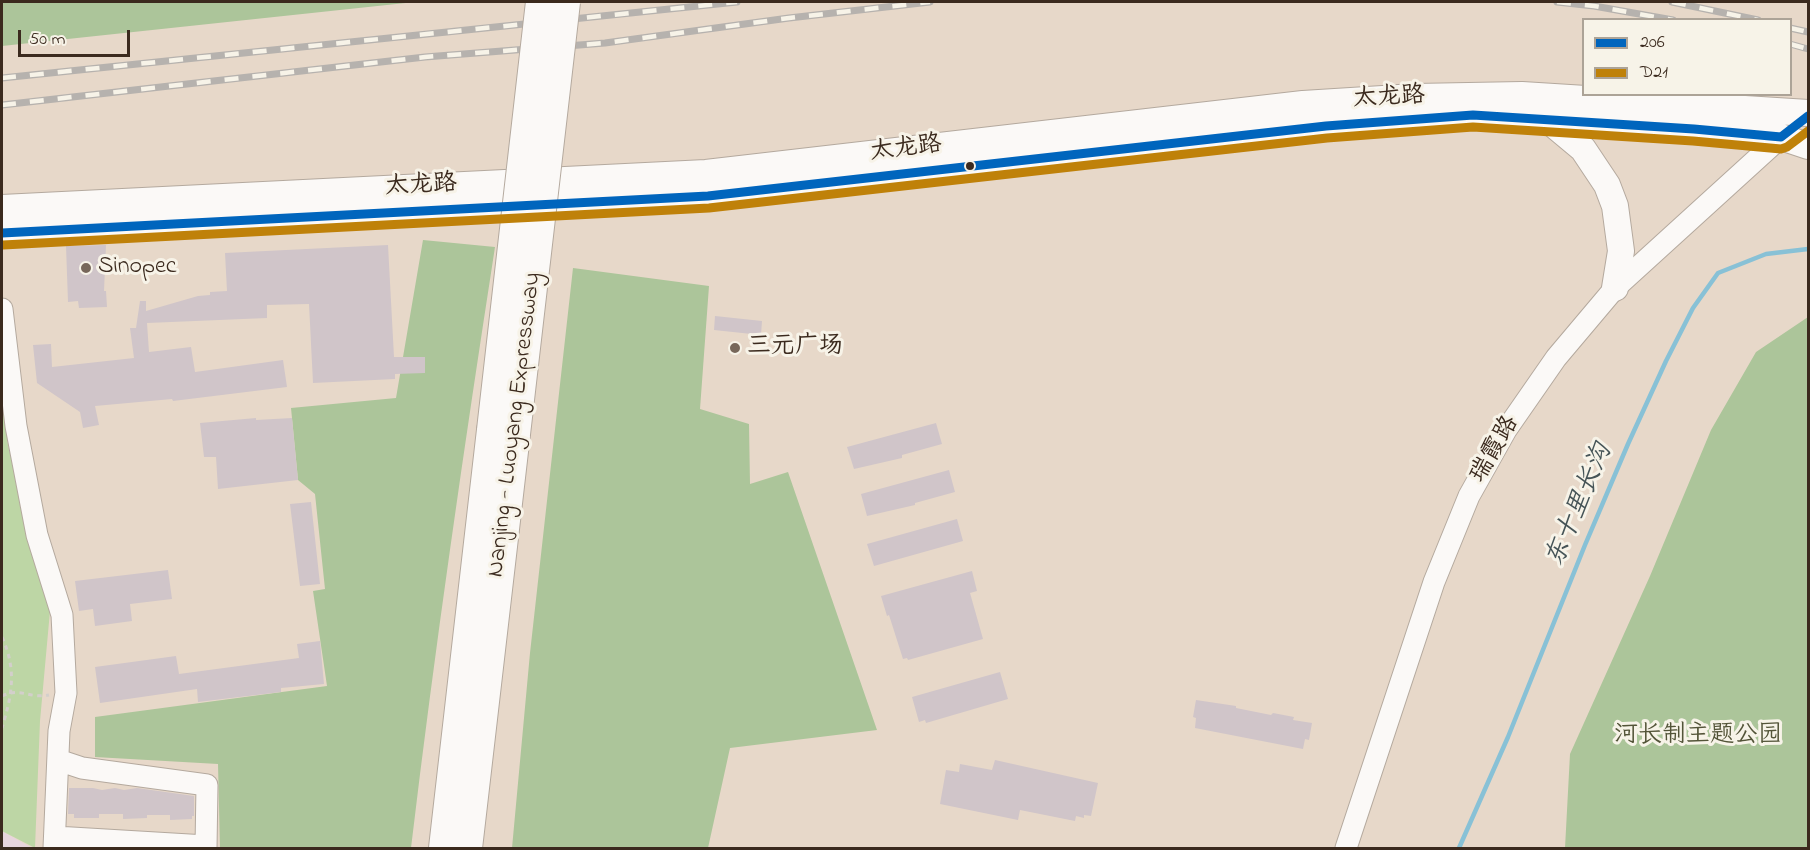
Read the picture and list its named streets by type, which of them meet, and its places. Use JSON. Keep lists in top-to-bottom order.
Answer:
{
  "streets": {
    "highway": ["Nanjing - Luoyang Expressway"],
    "main road": ["太龙路"],
    "street": ["瑞霞路"]
  },
  "crossings": [
    ["太龙路", "瑞霞路"]
  ],
  "water": ["东十里长沟"],
  "parks": ["河长制主题公园"],
  "places": ["Sinopec", "三元广场"],
  "lines": ["transit line 206", "transit line D21"],
  "legend": ["206", "D21"],
  "scale_bar": "50 m"
}
